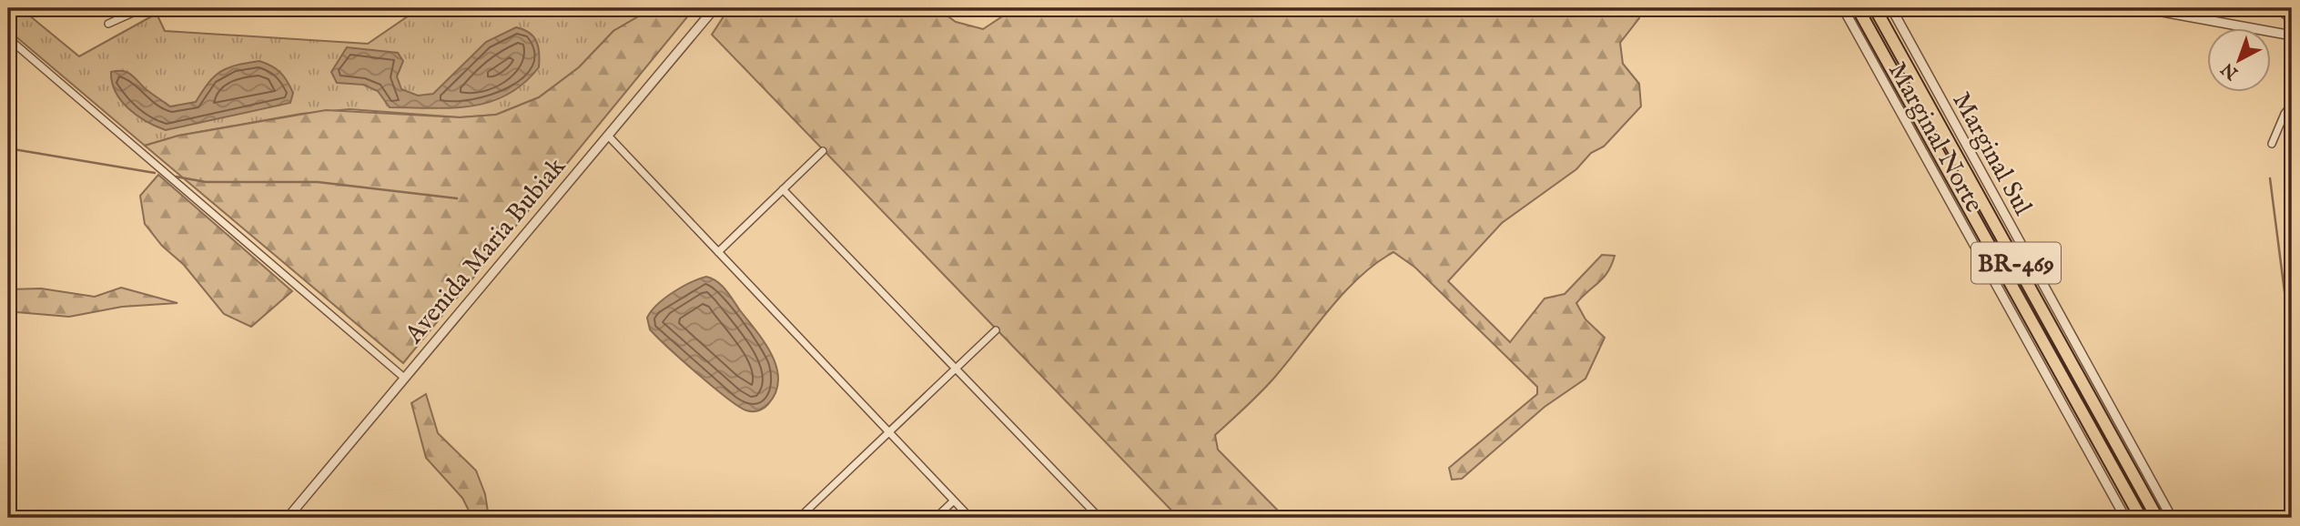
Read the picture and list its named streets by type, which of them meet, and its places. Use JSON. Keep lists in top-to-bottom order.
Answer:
{
  "streets": {
    "highway": ["BR-469"],
    "street": ["Marginal Norte", "Marginal Sul", "Avenida Maria Bubiak"]
  },
  "north": "bottom left"
}
